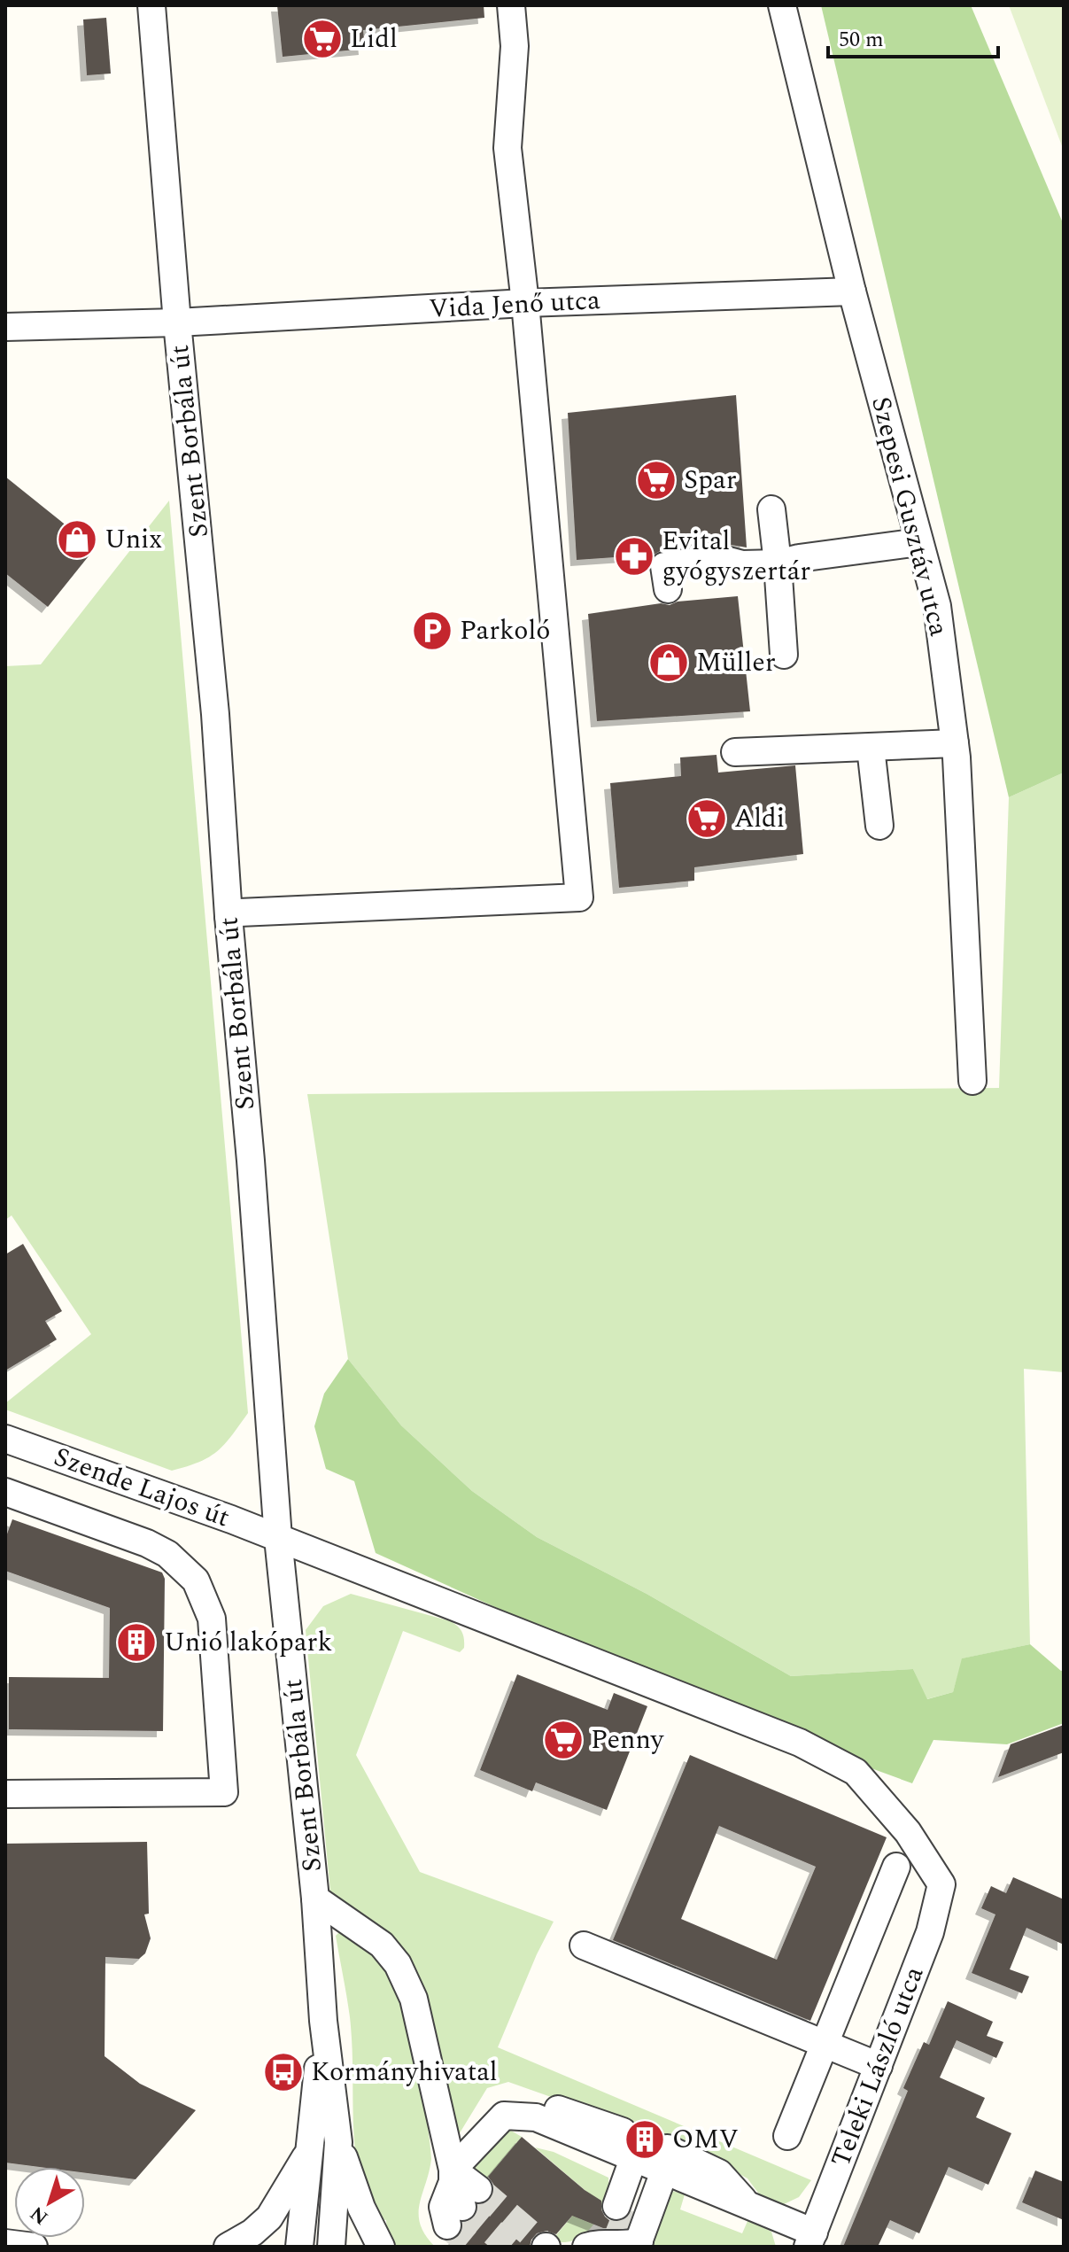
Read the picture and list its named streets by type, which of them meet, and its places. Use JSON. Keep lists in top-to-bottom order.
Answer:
{
  "streets": {
    "street": [
      "Vida Jenő utca",
      "Szent Borbála út",
      "Szepesi Gusztáv utca",
      "Szende Lajos út",
      "Teleki László utca"
    ]
  },
  "crossings": [
    ["Vida Jenő utca", "Szent Borbála út"],
    ["Vida Jenő utca", "Szepesi Gusztáv utca"],
    ["Szent Borbála út", "Szende Lajos út"],
    ["Szende Lajos út", "Teleki László utca"]
  ],
  "places": {
    "supermarket": [
      "Lidl",
      "Spar",
      "Aldi",
      "Penny"
    ],
    "shop": ["Unix", "Müller"],
    "pharmacy": ["Evital gyógyszertár"],
    "parking": ["Parkoló"],
    "building": ["Unió lakópark", "OMV"],
    "bus stop": ["Kormányhivatal"]
  },
  "scale_bar": "50 m",
  "north": "bottom left"
}
